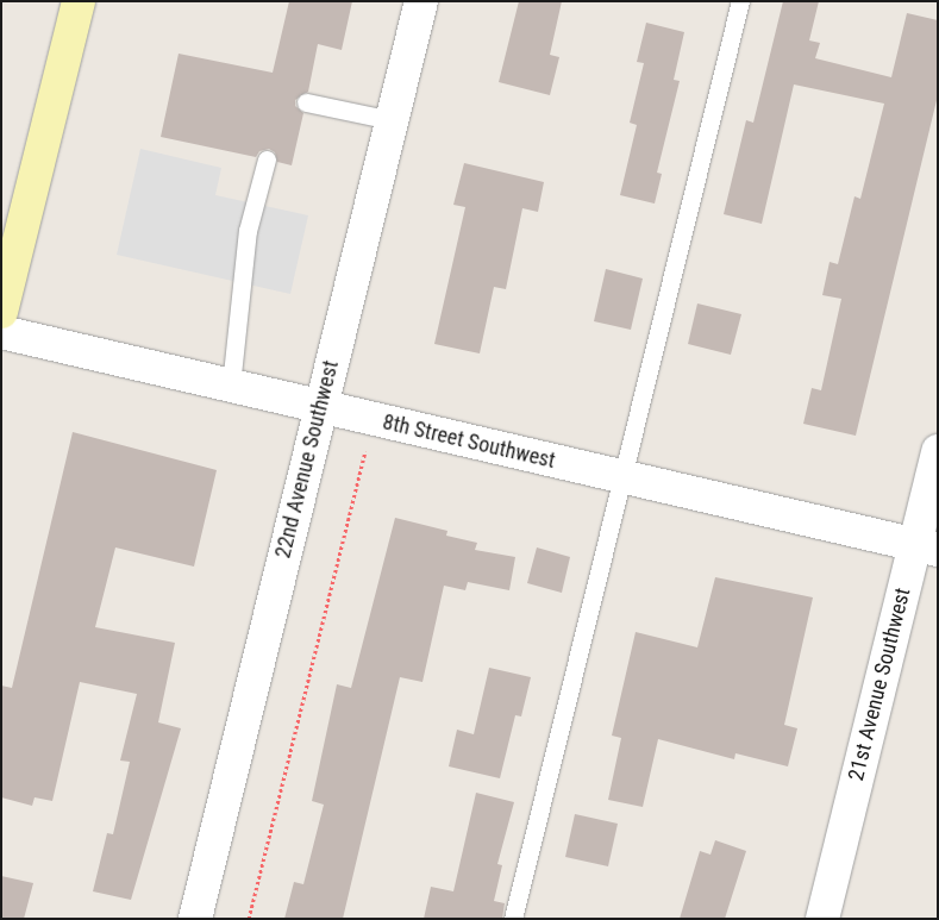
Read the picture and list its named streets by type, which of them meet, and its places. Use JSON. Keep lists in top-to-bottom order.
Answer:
{
  "streets": {
    "street": ["8th Street Southwest", "22nd Avenue Southwest", "21st Avenue Southwest"]
  },
  "crossings": [
    ["8th Street Southwest", "22nd Avenue Southwest"],
    ["8th Street Southwest", "21st Avenue Southwest"]
  ]
}
